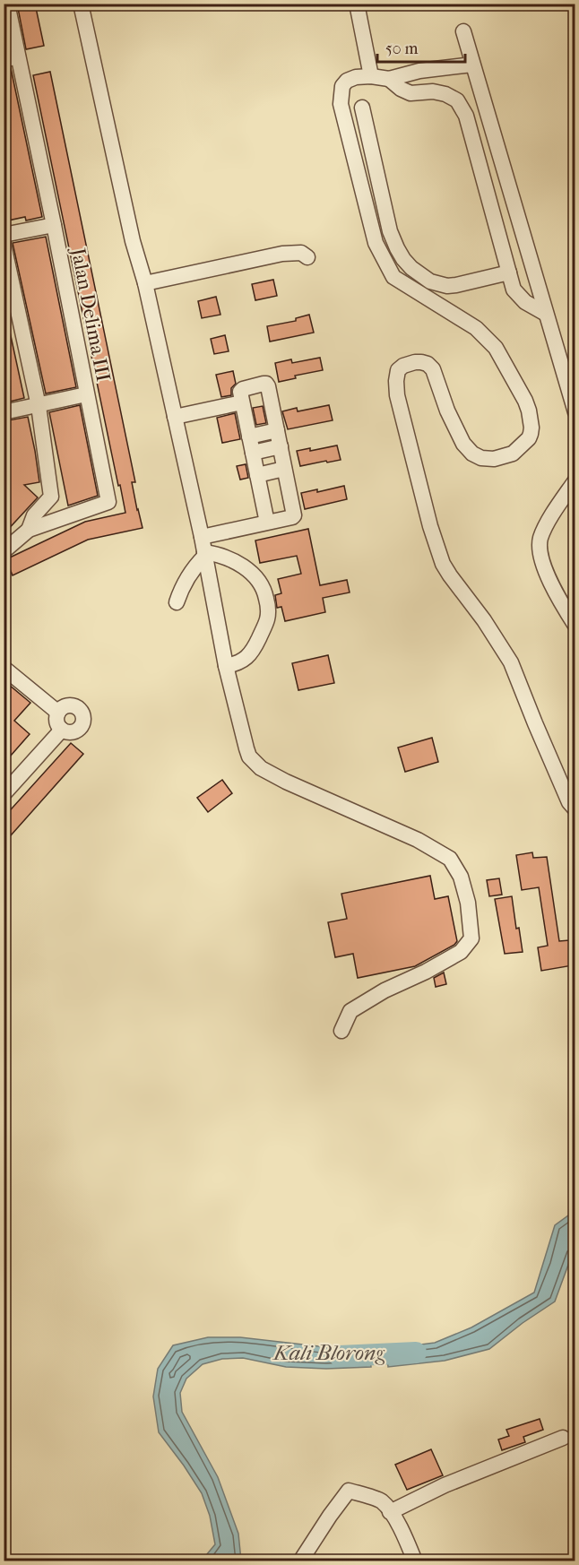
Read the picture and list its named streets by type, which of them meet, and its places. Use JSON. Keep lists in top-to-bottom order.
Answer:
{
  "streets": {
    "street": ["Jalan Delima III"]
  },
  "water": ["Kali Blorong"],
  "scale_bar": "50 m"
}
